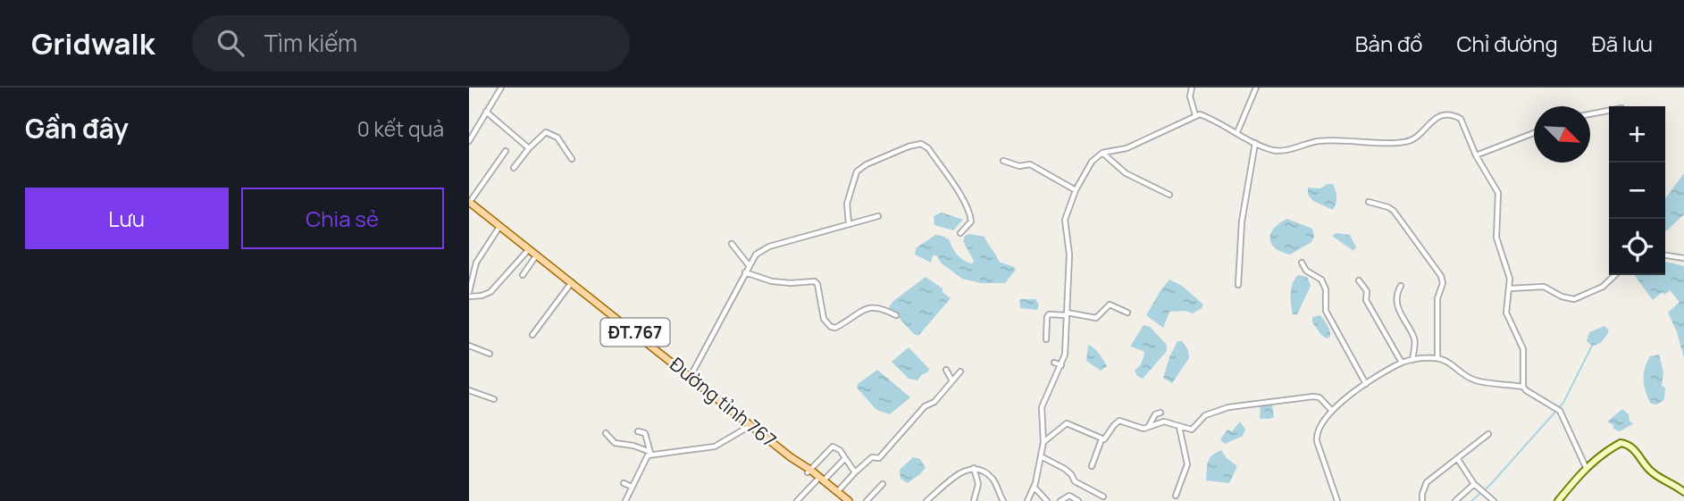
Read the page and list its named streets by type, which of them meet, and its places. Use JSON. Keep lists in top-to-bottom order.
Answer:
{
  "streets": {
    "main road": ["ĐT.767", "Đường tỉnh 767"]
  },
  "north": "bottom right",
  "page": {
    "header": "Gridwalk",
    "search": "Tìm kiếm",
    "nav": ["Bản đồ", "Chỉ đường", "Đã lưu"],
    "heading": ["Gần đây", "0 kết quả"],
    "map_buttons": ["+", "−"],
    "buttons": ["Lưu", "Chia sẻ"]
  }
}
